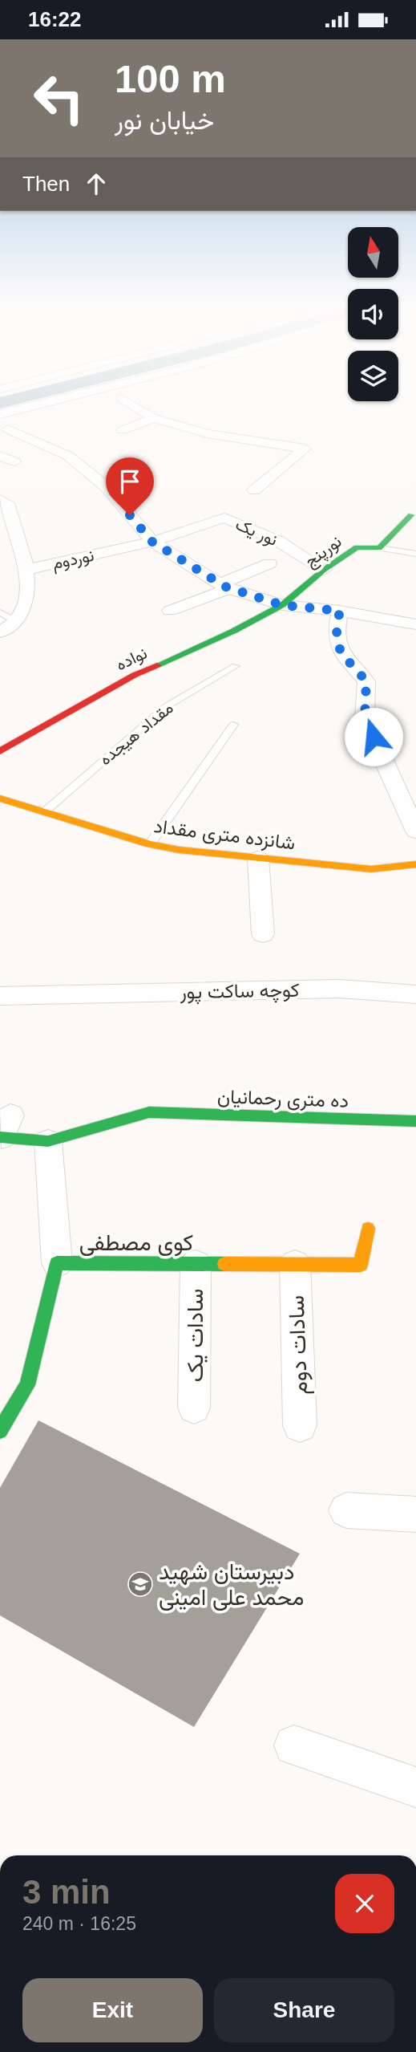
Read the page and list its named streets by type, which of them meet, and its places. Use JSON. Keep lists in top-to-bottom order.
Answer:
{
  "streets": {
    "street": [
      "نور یک",
      "نورپنج",
      "نوردوم",
      "نواده",
      "شانزده متری مقداد",
      "کوچه ساکت پور",
      "ده متری رحمانیان",
      "کوی مصطفی",
      "سادات یک",
      "سادات دوم"
    ],
    "lane": ["مقداد هیجده"]
  },
  "crossings": [
    ["نور یک", "نورپنج"],
    ["نور یک", "نوردوم"],
    ["نورپنج", "نواده"],
    ["مقداد هیجده", "شانزده متری مقداد"],
    ["کوی مصطفی", "سادات یک"],
    ["کوی مصطفی", "سادات دوم"]
  ],
  "places": {
    "school or university": ["دبیرستان شهید محمد علی امینی"]
  },
  "north": "top",
  "page": {
    "status": "16:22",
    "turn": ["100 m", "خیابان نور"],
    "then": "Then",
    "heading": ["3 min", "240 m · 16:25"],
    "buttons": ["Exit", "Share"]
  }
}
